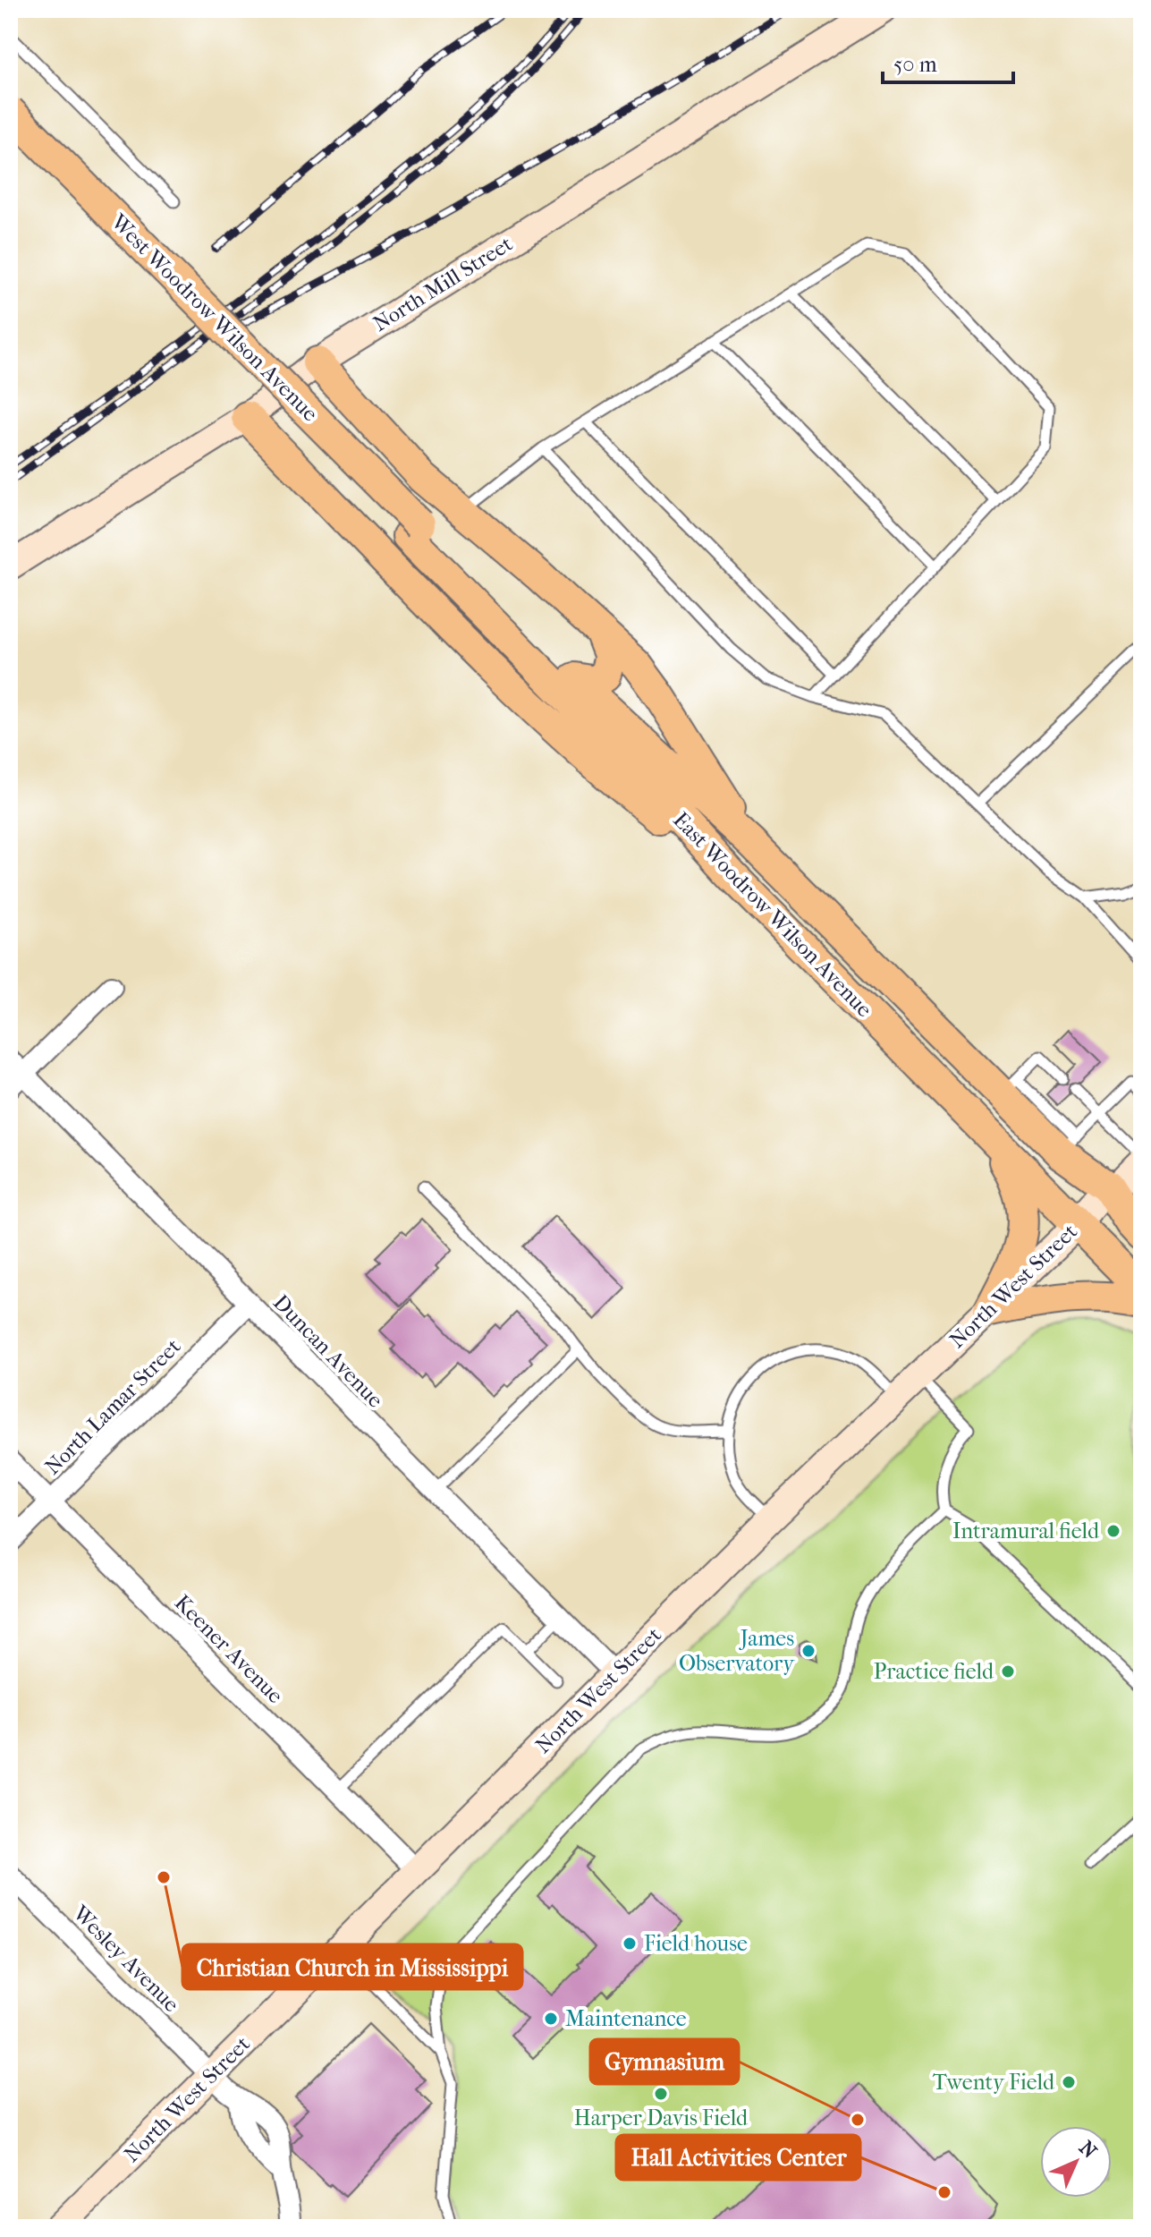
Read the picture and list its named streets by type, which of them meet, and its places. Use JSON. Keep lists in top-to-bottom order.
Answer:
{
  "streets": {
    "main road": ["West Woodrow Wilson Avenue", "East Woodrow Wilson Avenue"],
    "street": [
      "North Mill Street",
      "North West Street",
      "Duncan Avenue",
      "North Lamar Street",
      "Keener Avenue",
      "Wesley Avenue"
    ]
  },
  "crossings": [
    ["West Woodrow Wilson Avenue", "East Woodrow Wilson Avenue"],
    ["East Woodrow Wilson Avenue", "North West Street"],
    ["North West Street", "Duncan Avenue"],
    ["North West Street", "Keener Avenue"],
    ["North West Street", "Wesley Avenue"],
    ["Duncan Avenue", "North Lamar Street"],
    ["North Lamar Street", "Keener Avenue"]
  ],
  "places": [
    "Intramural field",
    "James Observatory",
    "Practice field",
    "Christian Church in Mississippi",
    "Field house",
    "Maintenance",
    "Twenty Field",
    "Harper Davis Field",
    "Gymnasium",
    "Hall Activities Center"
  ],
  "scale_bar": "50 m",
  "north": "top right"
}
